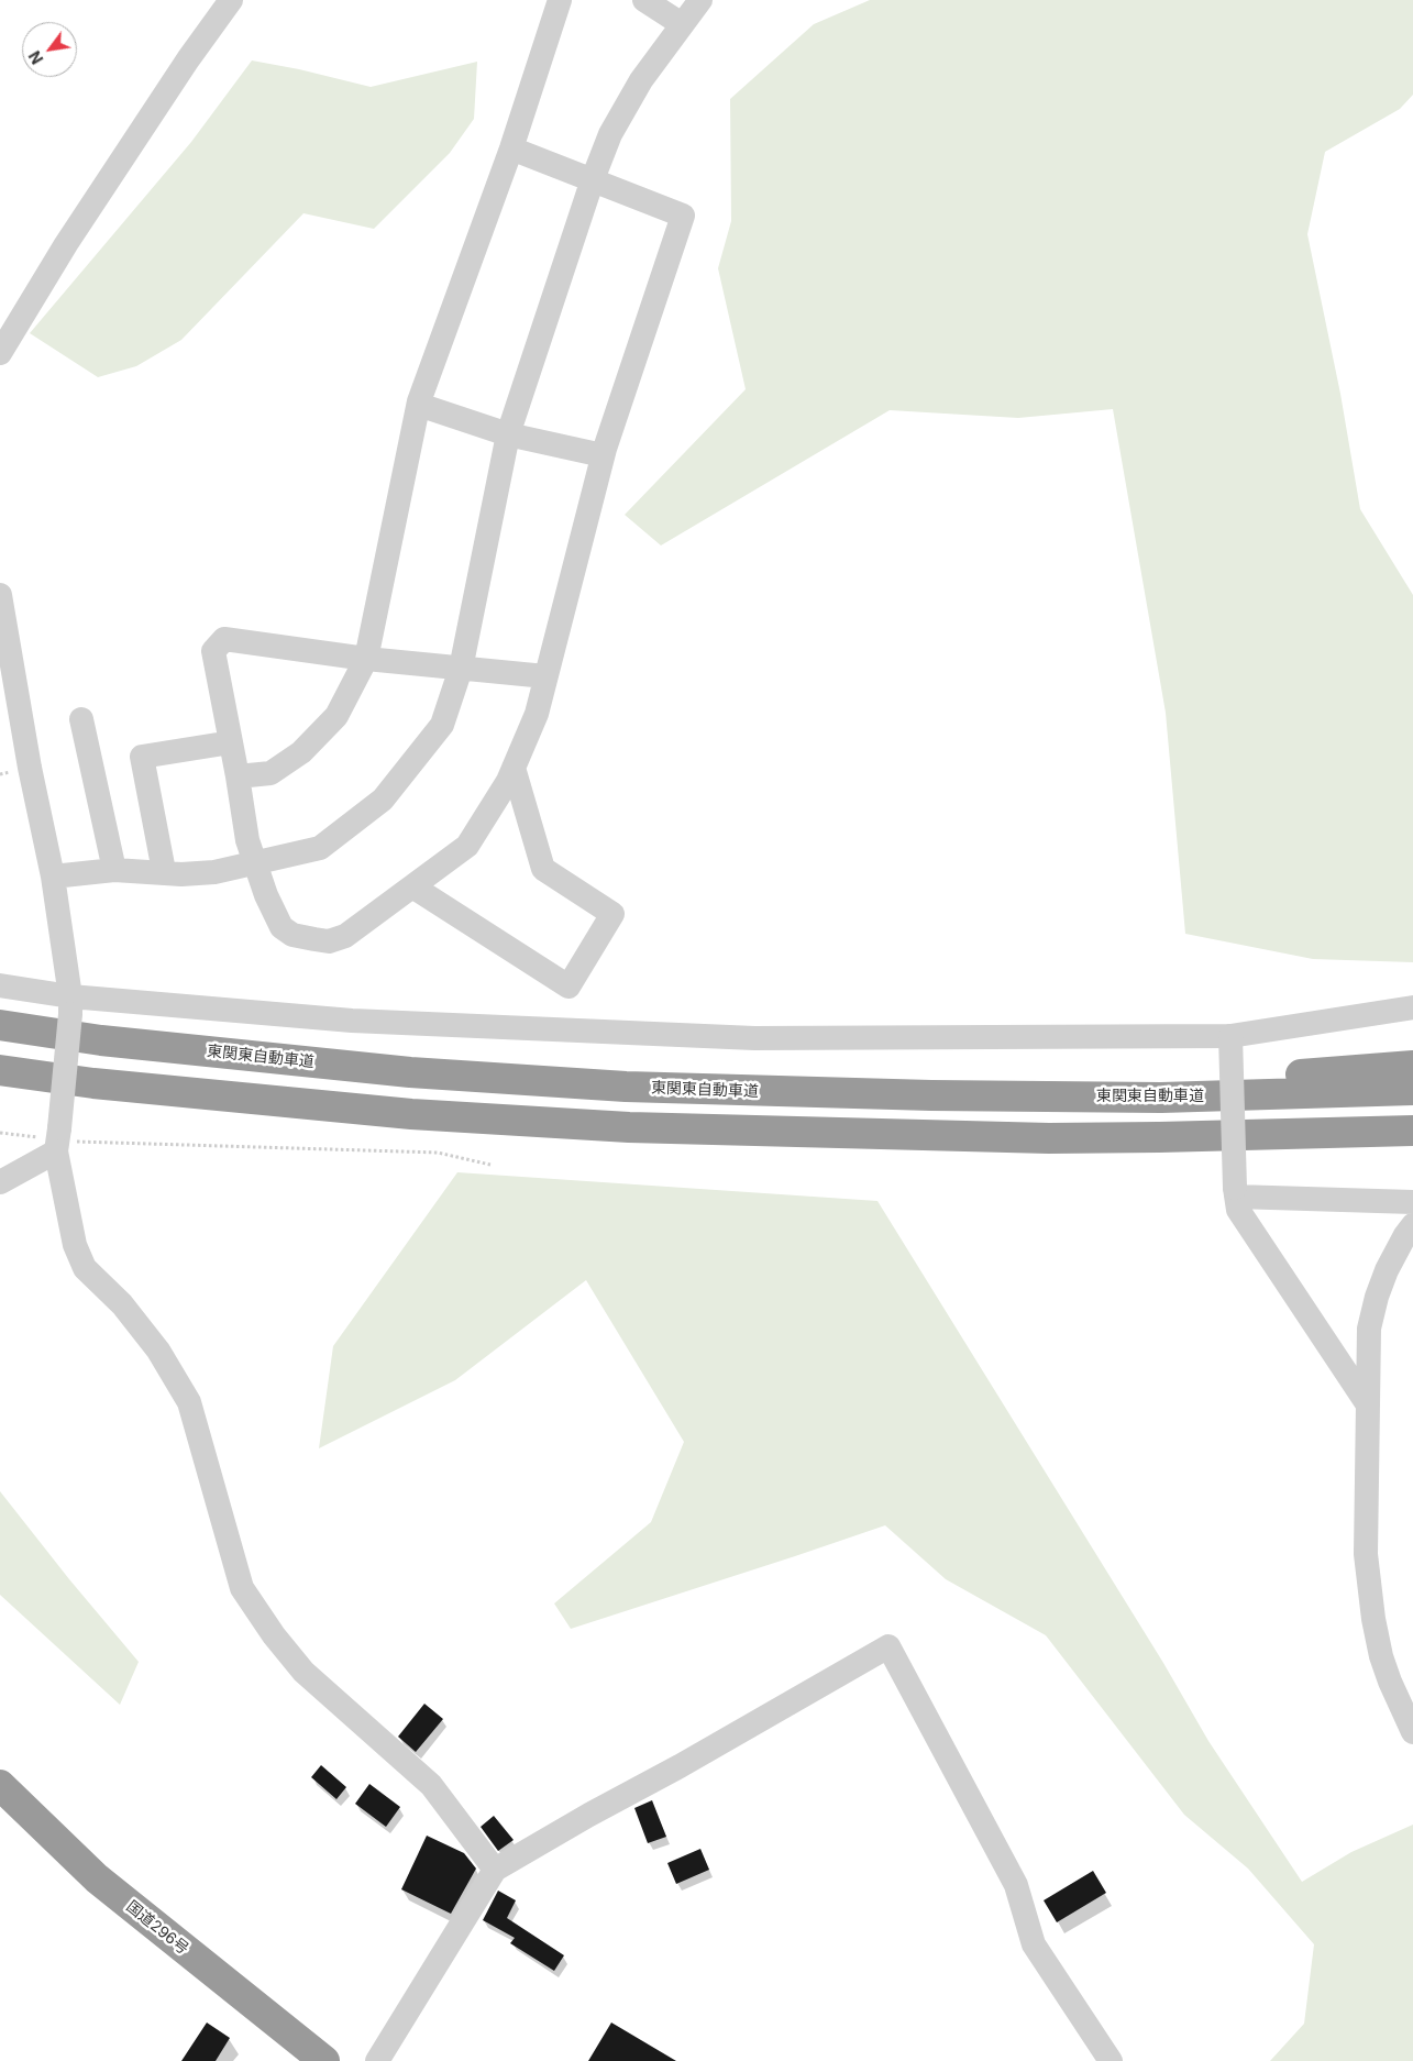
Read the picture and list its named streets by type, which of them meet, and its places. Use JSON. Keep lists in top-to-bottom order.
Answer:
{
  "streets": {
    "highway": ["東関東自動車道", "国道296号"]
  },
  "north": "bottom left"
}
